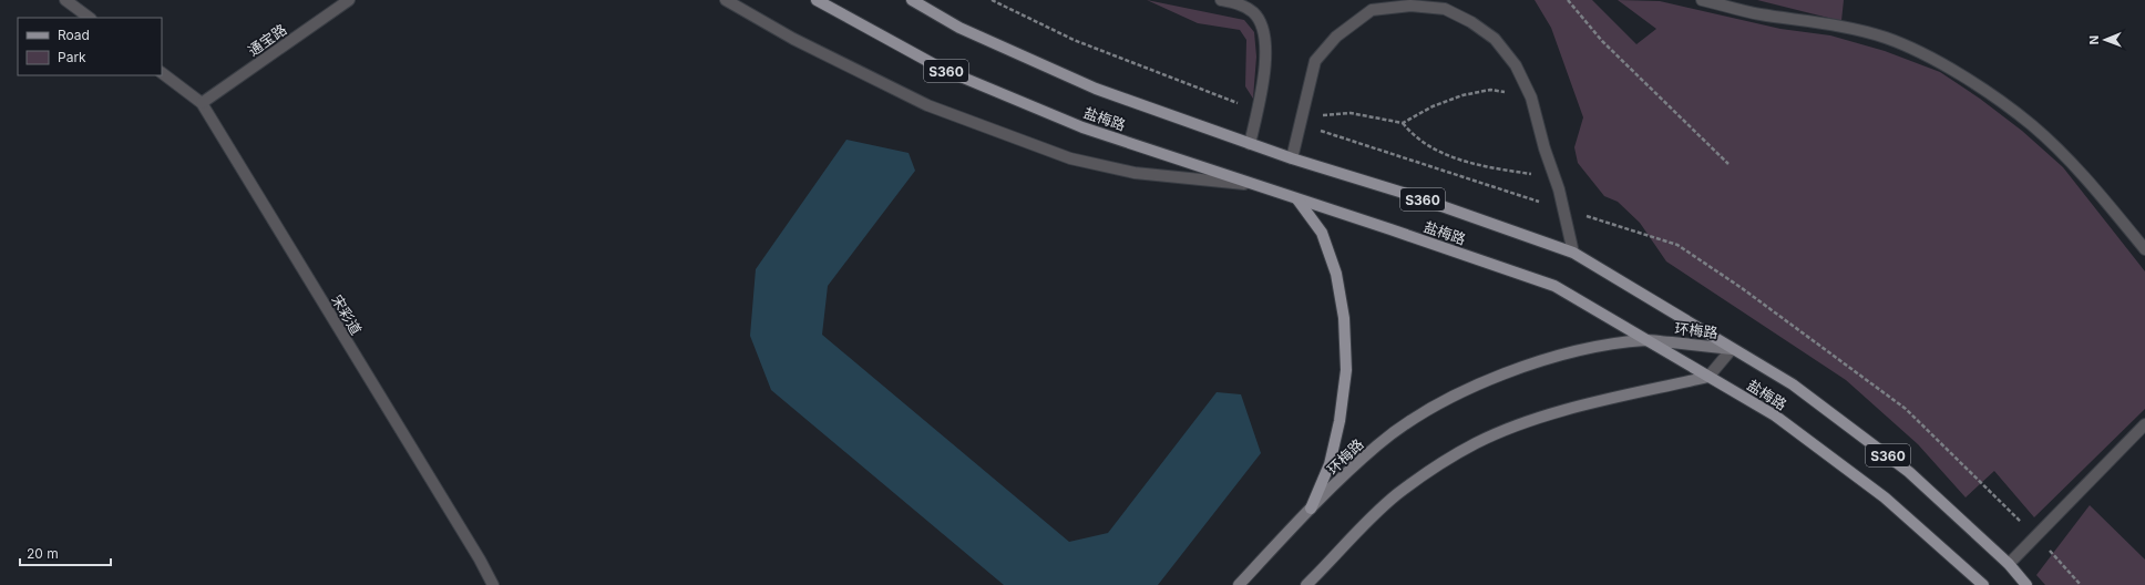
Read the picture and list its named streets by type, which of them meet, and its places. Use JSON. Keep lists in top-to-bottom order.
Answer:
{
  "streets": {
    "main road": ["S360", "盐梅路", "环梅路"],
    "street": ["通宝路", "宋彩道"]
  },
  "crossings": [
    ["通宝路", "宋彩道"],
    ["盐梅路", "环梅路"]
  ],
  "legend": ["Road", "Park"],
  "scale_bar": "20 m",
  "north": "left"
}
